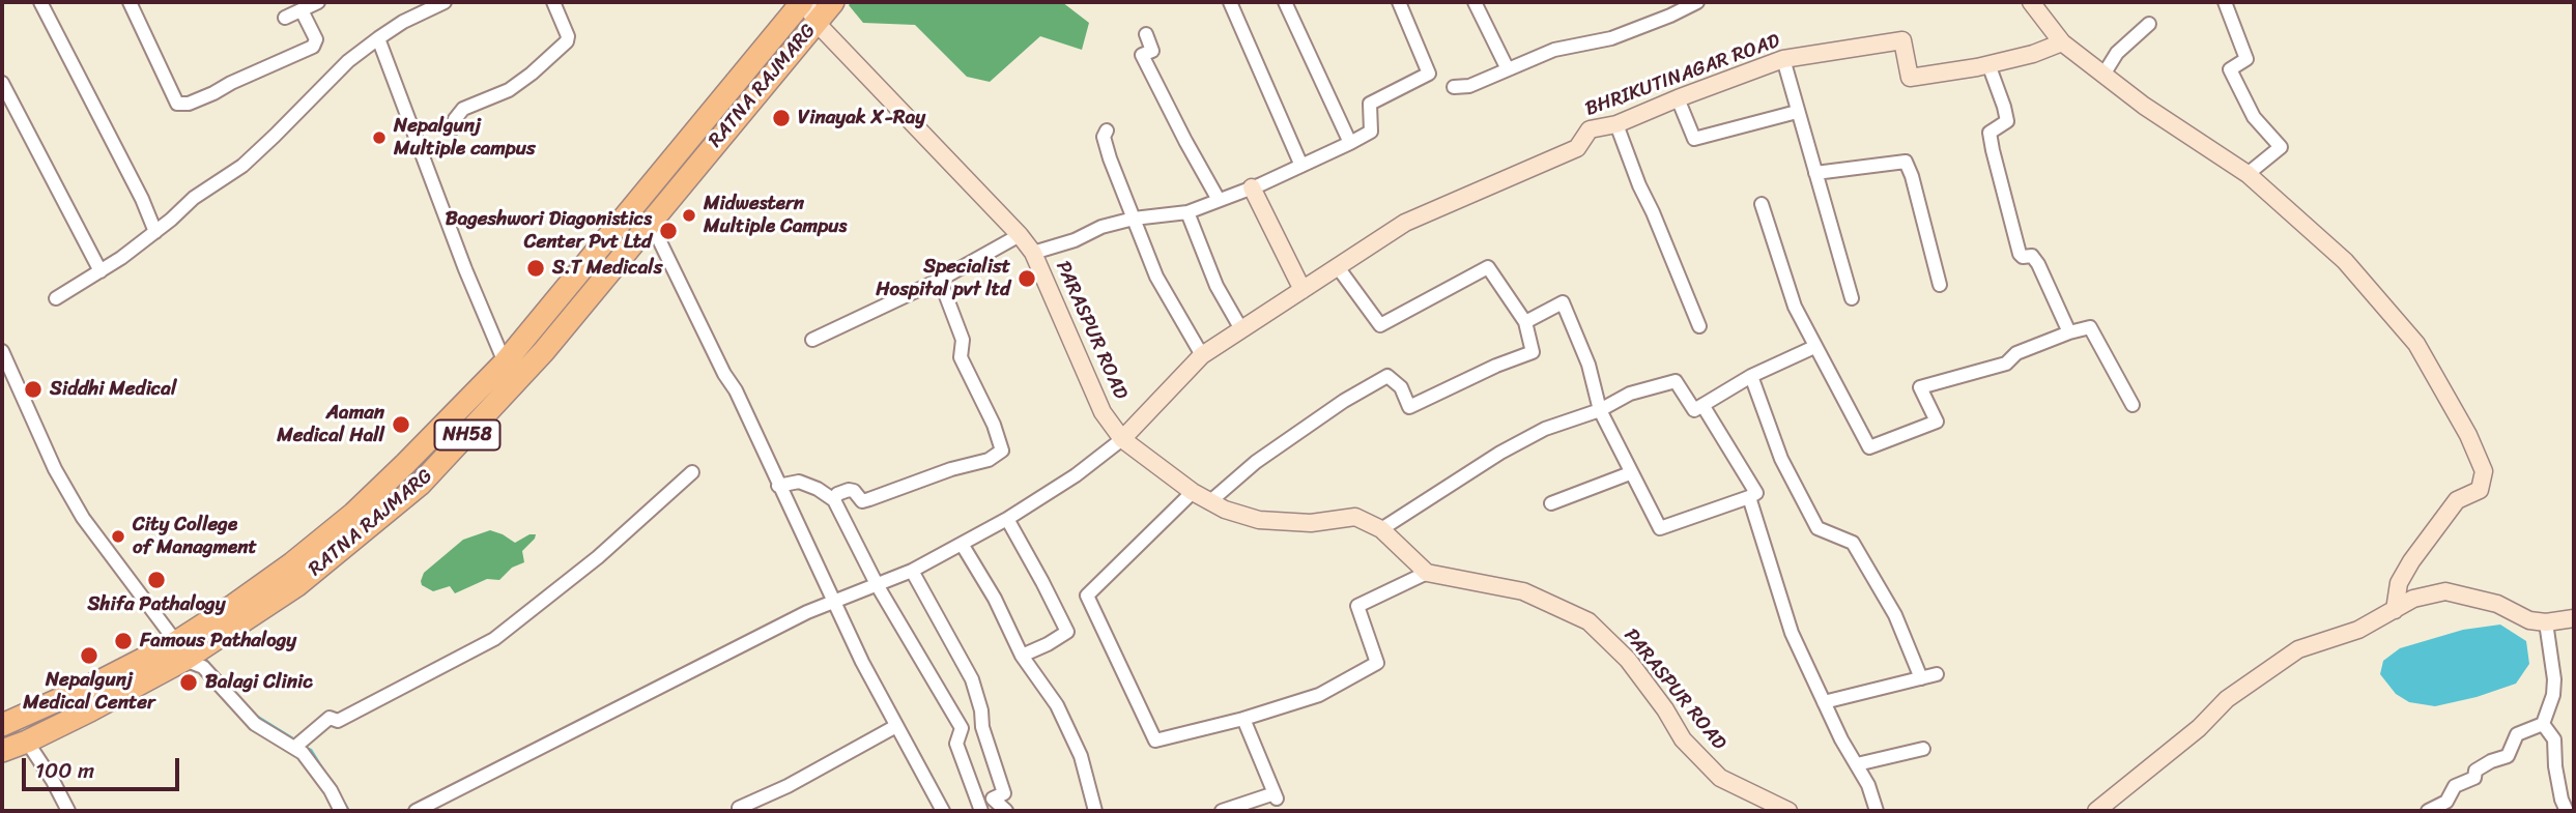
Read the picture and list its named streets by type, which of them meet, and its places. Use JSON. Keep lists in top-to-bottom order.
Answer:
{
  "streets": {
    "highway": ["RATNA RAJMARG", "NH58"],
    "street": ["BHRIKUTINAGAR ROAD", "PARASPUR ROAD"]
  },
  "crossings": [
    ["BHRIKUTINAGAR ROAD", "PARASPUR ROAD"],
    ["RATNA RAJMARG", "PARASPUR ROAD"]
  ],
  "places": [
    "Vinayak X-Ray",
    "Nepalgunj Multiple campus",
    "Midwestern Multiple Campus",
    "Bageshwori Diagonistics Center Pvt Ltd",
    "S.T Medicals",
    "Specialist Hospital pvt ltd",
    "Siddhi Medical",
    "Aaman Medical Hall",
    "City College of Managment",
    "Shifa Pathalogy",
    "Famous Pathalogy",
    "Nepalgunj Medical Center",
    "Balagi Clinic"
  ],
  "scale_bar": "100 m"
}
